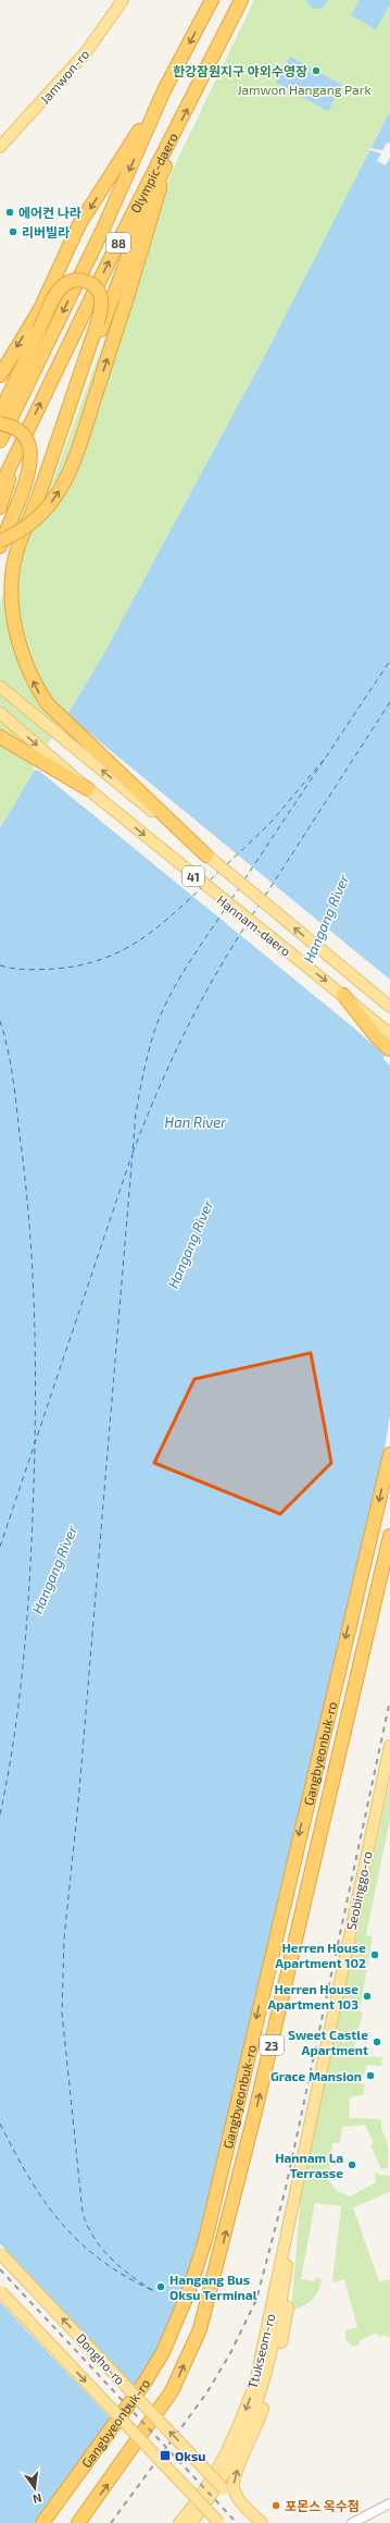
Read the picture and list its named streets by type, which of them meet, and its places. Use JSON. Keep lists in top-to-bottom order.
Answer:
{
  "streets": {
    "highway": [
      "Olympic-daero",
      "88",
      "Gangbyeonbuk-ro",
      "23"
    ],
    "main road": [
      "Jamwon-ro",
      "41",
      "Hannam-daero",
      "Seobinggo-ro",
      "Ttukseom-ro",
      "Dongho-ro"
    ]
  },
  "crossings": [
    ["Seobinggo-ro", "Ttukseom-ro"]
  ],
  "water": ["Hangang River", "Han River"],
  "parks": ["Jamwon Hangang Park"],
  "places": {
    "other": [
      "한강잠원지구 야외수영장",
      "에어컨 나라",
      "리버빌라",
      "Herren House Apartment 102",
      "Herren House Apartment 103",
      "Sweet Castle Apartment",
      "Grace Mansion",
      "Hannam La Terrasse",
      "Hangang Bus Oksu Terminal",
      "포몬스 옥수점"
    ],
    "transit": ["Oksu"]
  },
  "north": "bottom"
}
